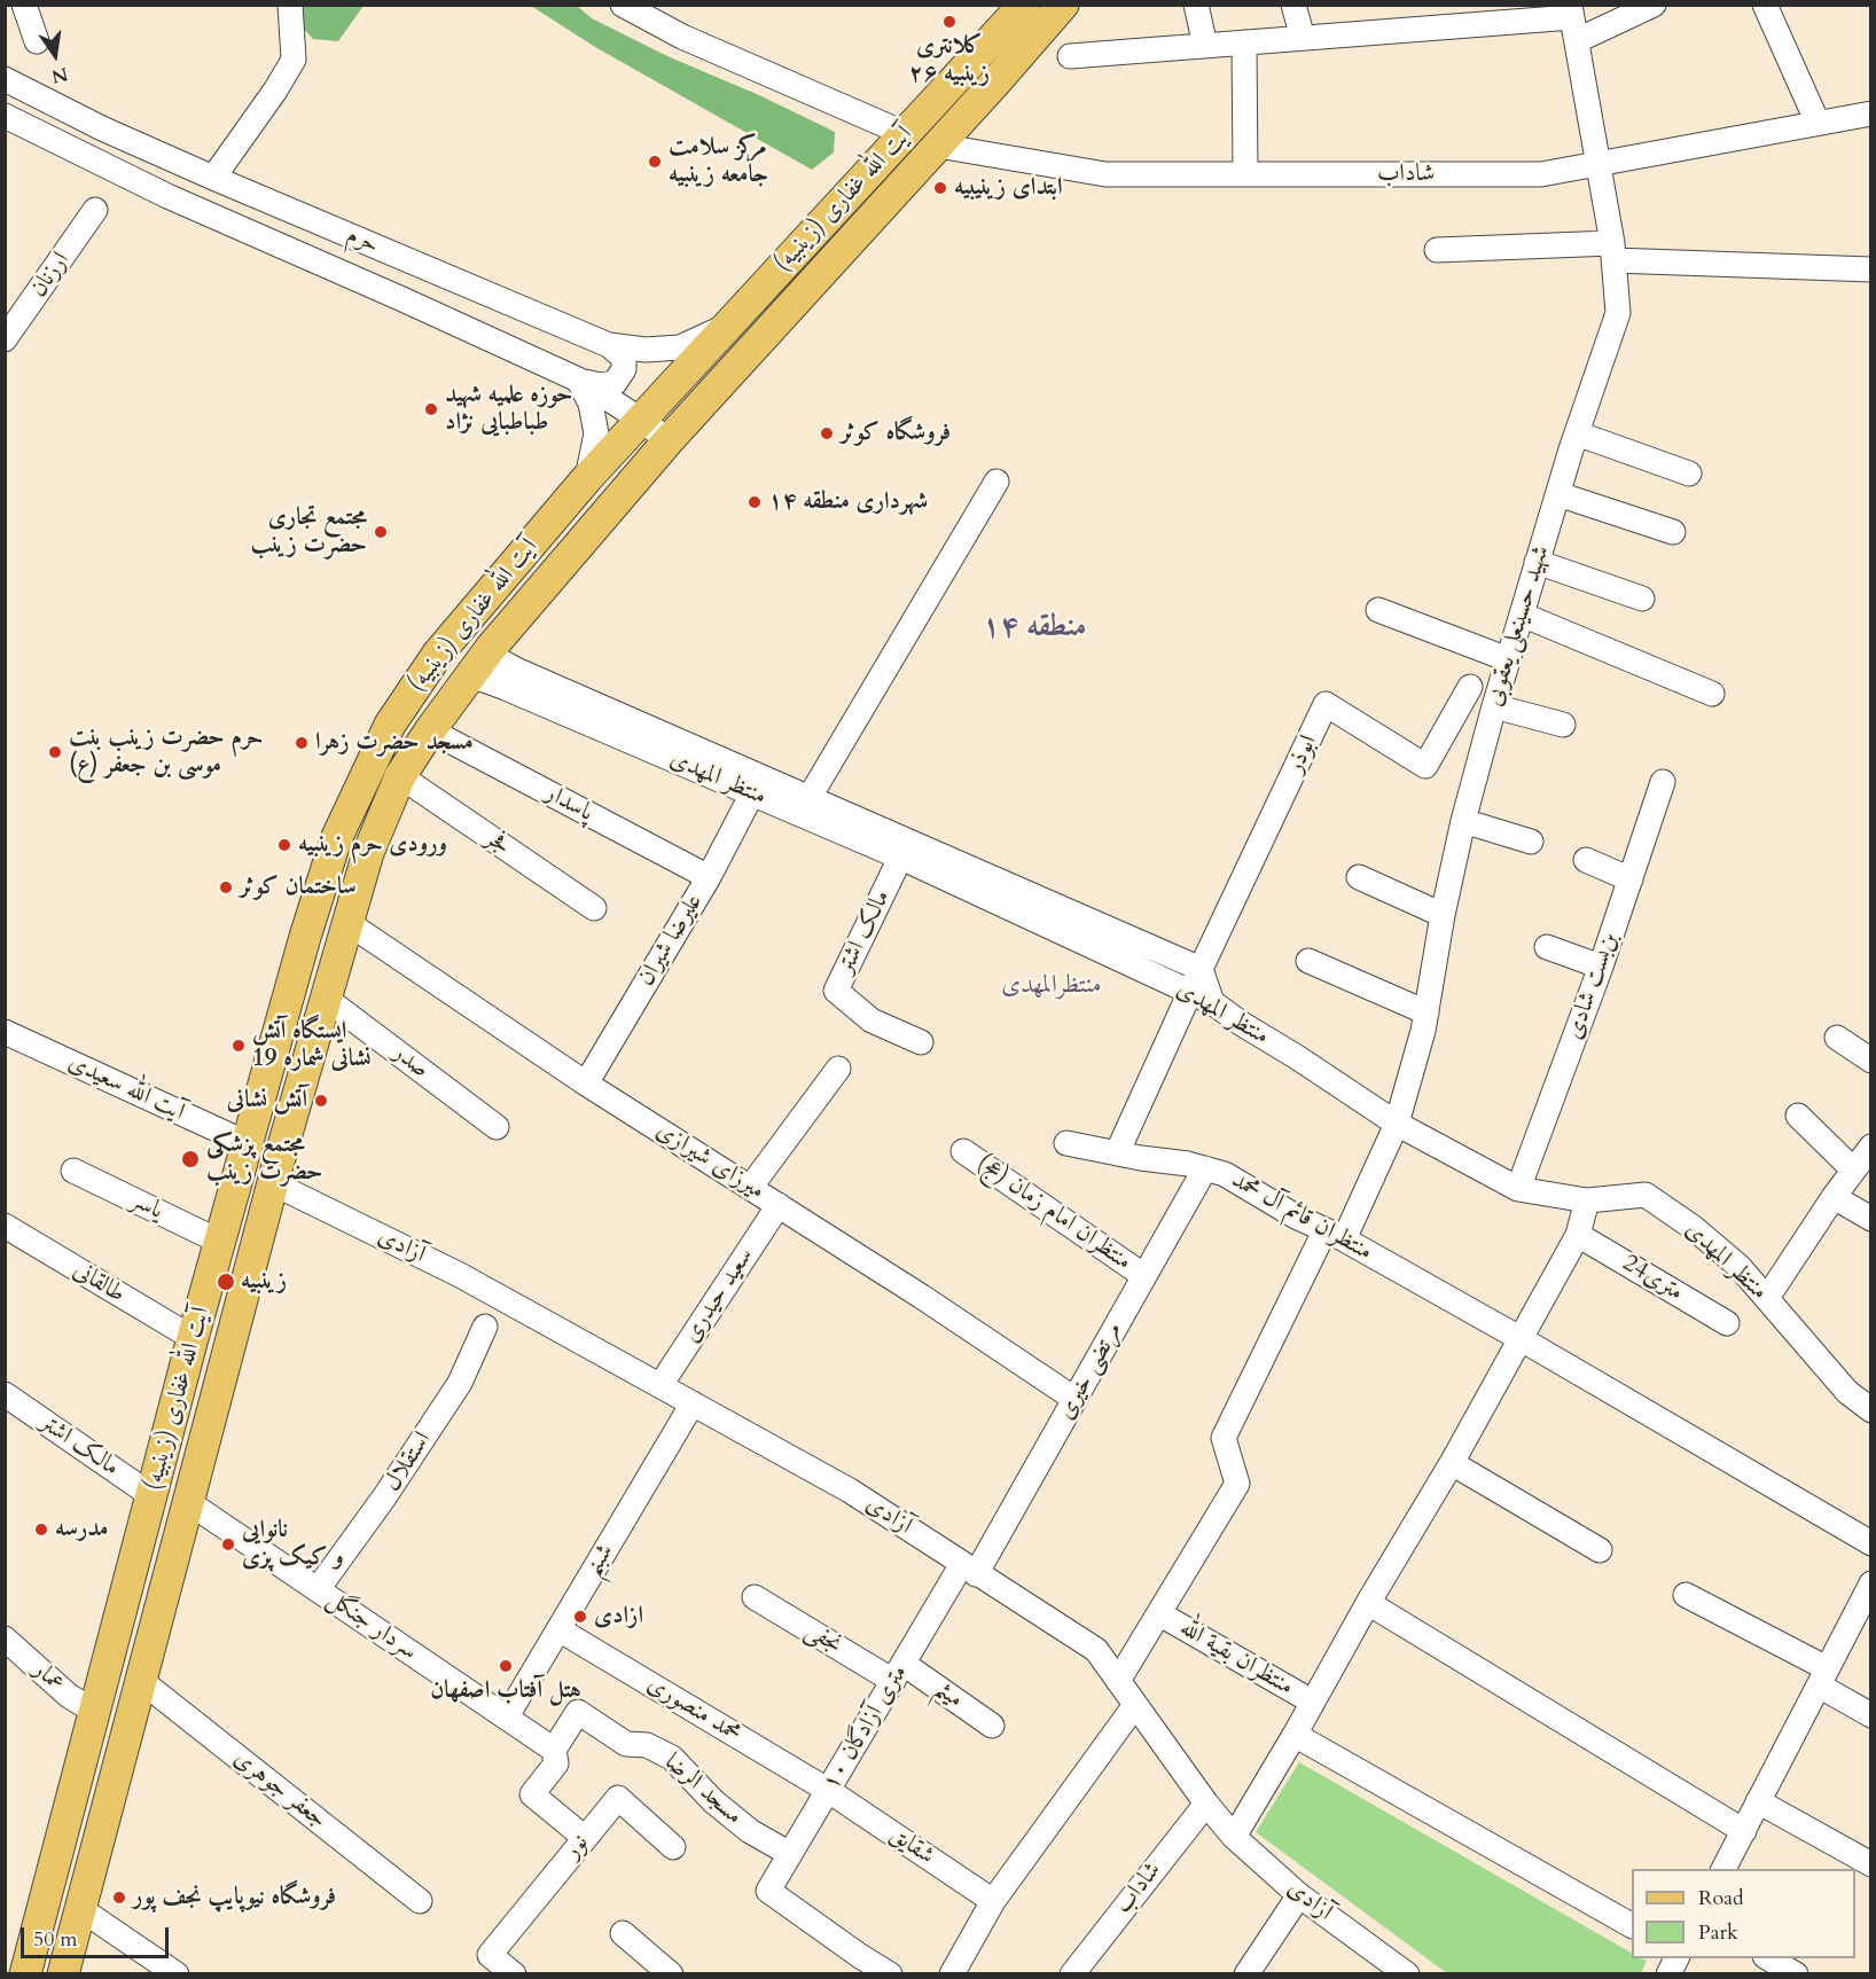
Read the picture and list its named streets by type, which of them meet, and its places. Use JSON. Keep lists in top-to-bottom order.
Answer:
{
  "streets": {
    "main road": ["آیت الله غفاری (زینبیه)"],
    "street": [
      "شاداب",
      "حرم",
      "ارزنان",
      "شهید حسینعلی یعقوبی",
      "ابوذر",
      "منتظر المهدی",
      "پاسدار",
      "فجر",
      "مالک اشتر",
      "علیرضا شیران",
      "بن‌بست شادی",
      "صدر",
      "آیت الله سعیدی",
      "میرزای شیرازی",
      "یاسر",
      "منتظران امام زمان (عج)",
      "منتظران قائم آل محمد",
      "آزادی",
      "24متری",
      "طالقانی",
      "سعید حیدری",
      "مرتضی خیری",
      "استقلال",
      "شبنم",
      "سردار جنگل",
      "نجفی",
      "منتظران بقیة الله",
      "عمار",
      "میثم",
      "محمد منصوری",
      "۱۰ متری آزادگان",
      "جعفر جوهری",
      "مسجد الرضا",
      "شقایق",
      "نور"
    ]
  },
  "crossings": [
    ["شاداب", "آیت الله غفاری (زینبیه)"],
    ["شاداب", "شهید حسینعلی یعقوبی"],
    ["شاداب", "آزادی"],
    ["آیت الله غفاری (زینبیه)", "حرم"],
    ["آیت الله غفاری (زینبیه)", "منتظر المهدی"],
    ["آیت الله غفاری (زینبیه)", "پاسدار"],
    ["آیت الله غفاری (زینبیه)", "فجر"],
    ["آیت الله غفاری (زینبیه)", "مالک اشتر"],
    ["آیت الله غفاری (زینبیه)", "صدر"],
    ["آیت الله غفاری (زینبیه)", "آیت الله سعیدی"],
    ["آیت الله غفاری (زینبیه)", "میرزای شیرازی"],
    ["آیت الله غفاری (زینبیه)", "یاسر"],
    ["آیت الله غفاری (زینبیه)", "آزادی"],
    ["آیت الله غفاری (زینبیه)", "طالقانی"],
    ["آیت الله غفاری (زینبیه)", "سردار جنگل"],
    ["آیت الله غفاری (زینبیه)", "عمار"],
    ["آیت الله غفاری (زینبیه)", "جعفر جوهری"],
    ["شهید حسینعلی یعقوبی", "منتظر المهدی"],
    ["شهید حسینعلی یعقوبی", "منتظران قائم آل محمد"],
    ["شهید حسینعلی یعقوبی", "آزادی"],
    ["شهید حسینعلی یعقوبی", "منتظران بقیة الله"],
    ["ابوذر", "منتظر المهدی"],
    ["ابوذر", "منتظران قائم آل محمد"],
    ["منتظر المهدی", "مالک اشتر"],
    ["منتظر المهدی", "علیرضا شیران"],
    ["منتظر المهدی", "بن‌بست شادی"],
    ["پاسدار", "علیرضا شیران"],
    ["علیرضا شیران", "میرزای شیرازی"],
    ["میرزای شیرازی", "سعید حیدری"],
    ["میرزای شیرازی", "مرتضی خیری"],
    ["منتظران امام زمان (عج)", "مرتضی خیری"],
    ["منتظران قائم آل محمد", "مرتضی خیری"],
    ["آزادی", "سعید حیدری"],
    ["آزادی", "مرتضی خیری"],
    ["آزادی", "شبنم"],
    ["آزادی", "۱۰ متری آزادگان"],
    ["مرتضی خیری", "۱۰ متری آزادگان"],
    ["استقلال", "سردار جنگل"],
    ["شبنم", "سردار جنگل"],
    ["شبنم", "محمد منصوری"],
    ["سردار جنگل", "مسجد الرضا"],
    ["نجفی", "میثم"],
    ["نجفی", "۱۰ متری آزادگان"],
    ["میثم", "۱۰ متری آزادگان"],
    ["محمد منصوری", "۱۰ متری آزادگان"],
    ["محمد منصوری", "شقایق"],
    ["۱۰ متری آزادگان", "مسجد الرضا"],
    ["۱۰ متری آزادگان", "شقایق"],
    ["مسجد الرضا", "نور"]
  ],
  "districts": ["منطقه ۱۴", "منتظرالمهدی"],
  "places": [
    "کلانتری ۲۶ زینبیه",
    "مرکز سلامت جامعه زینبیه",
    "ابتدای زینیبیه",
    "حوزه علمیه شهید طباطبایی نژاد",
    "فروشگاه کوثر",
    "شهرداری منطقه ۱۴",
    "مجتمع تجاری حضرت زینب",
    "مسجد حضرت زهرا",
    "حرم حضرت زینب بنت موسی بن جعفر (ع)",
    "ورودی حرم زینبیه",
    "ساختمان کوثر",
    "ایستگاه آتش نشانی شماره 19",
    "آتش نشانی",
    "مجتمع پزشکی حضرت زینب",
    "زینبیه",
    "مدرسه",
    "نانوایی و کیک پزی",
    "ازادی",
    "هتل آفتاب اصفهان",
    "فروشگاه نیوپایپ نجف پور"
  ],
  "legend": ["Road", "Park"],
  "scale_bar": "50 m",
  "north": "bottom"
}
